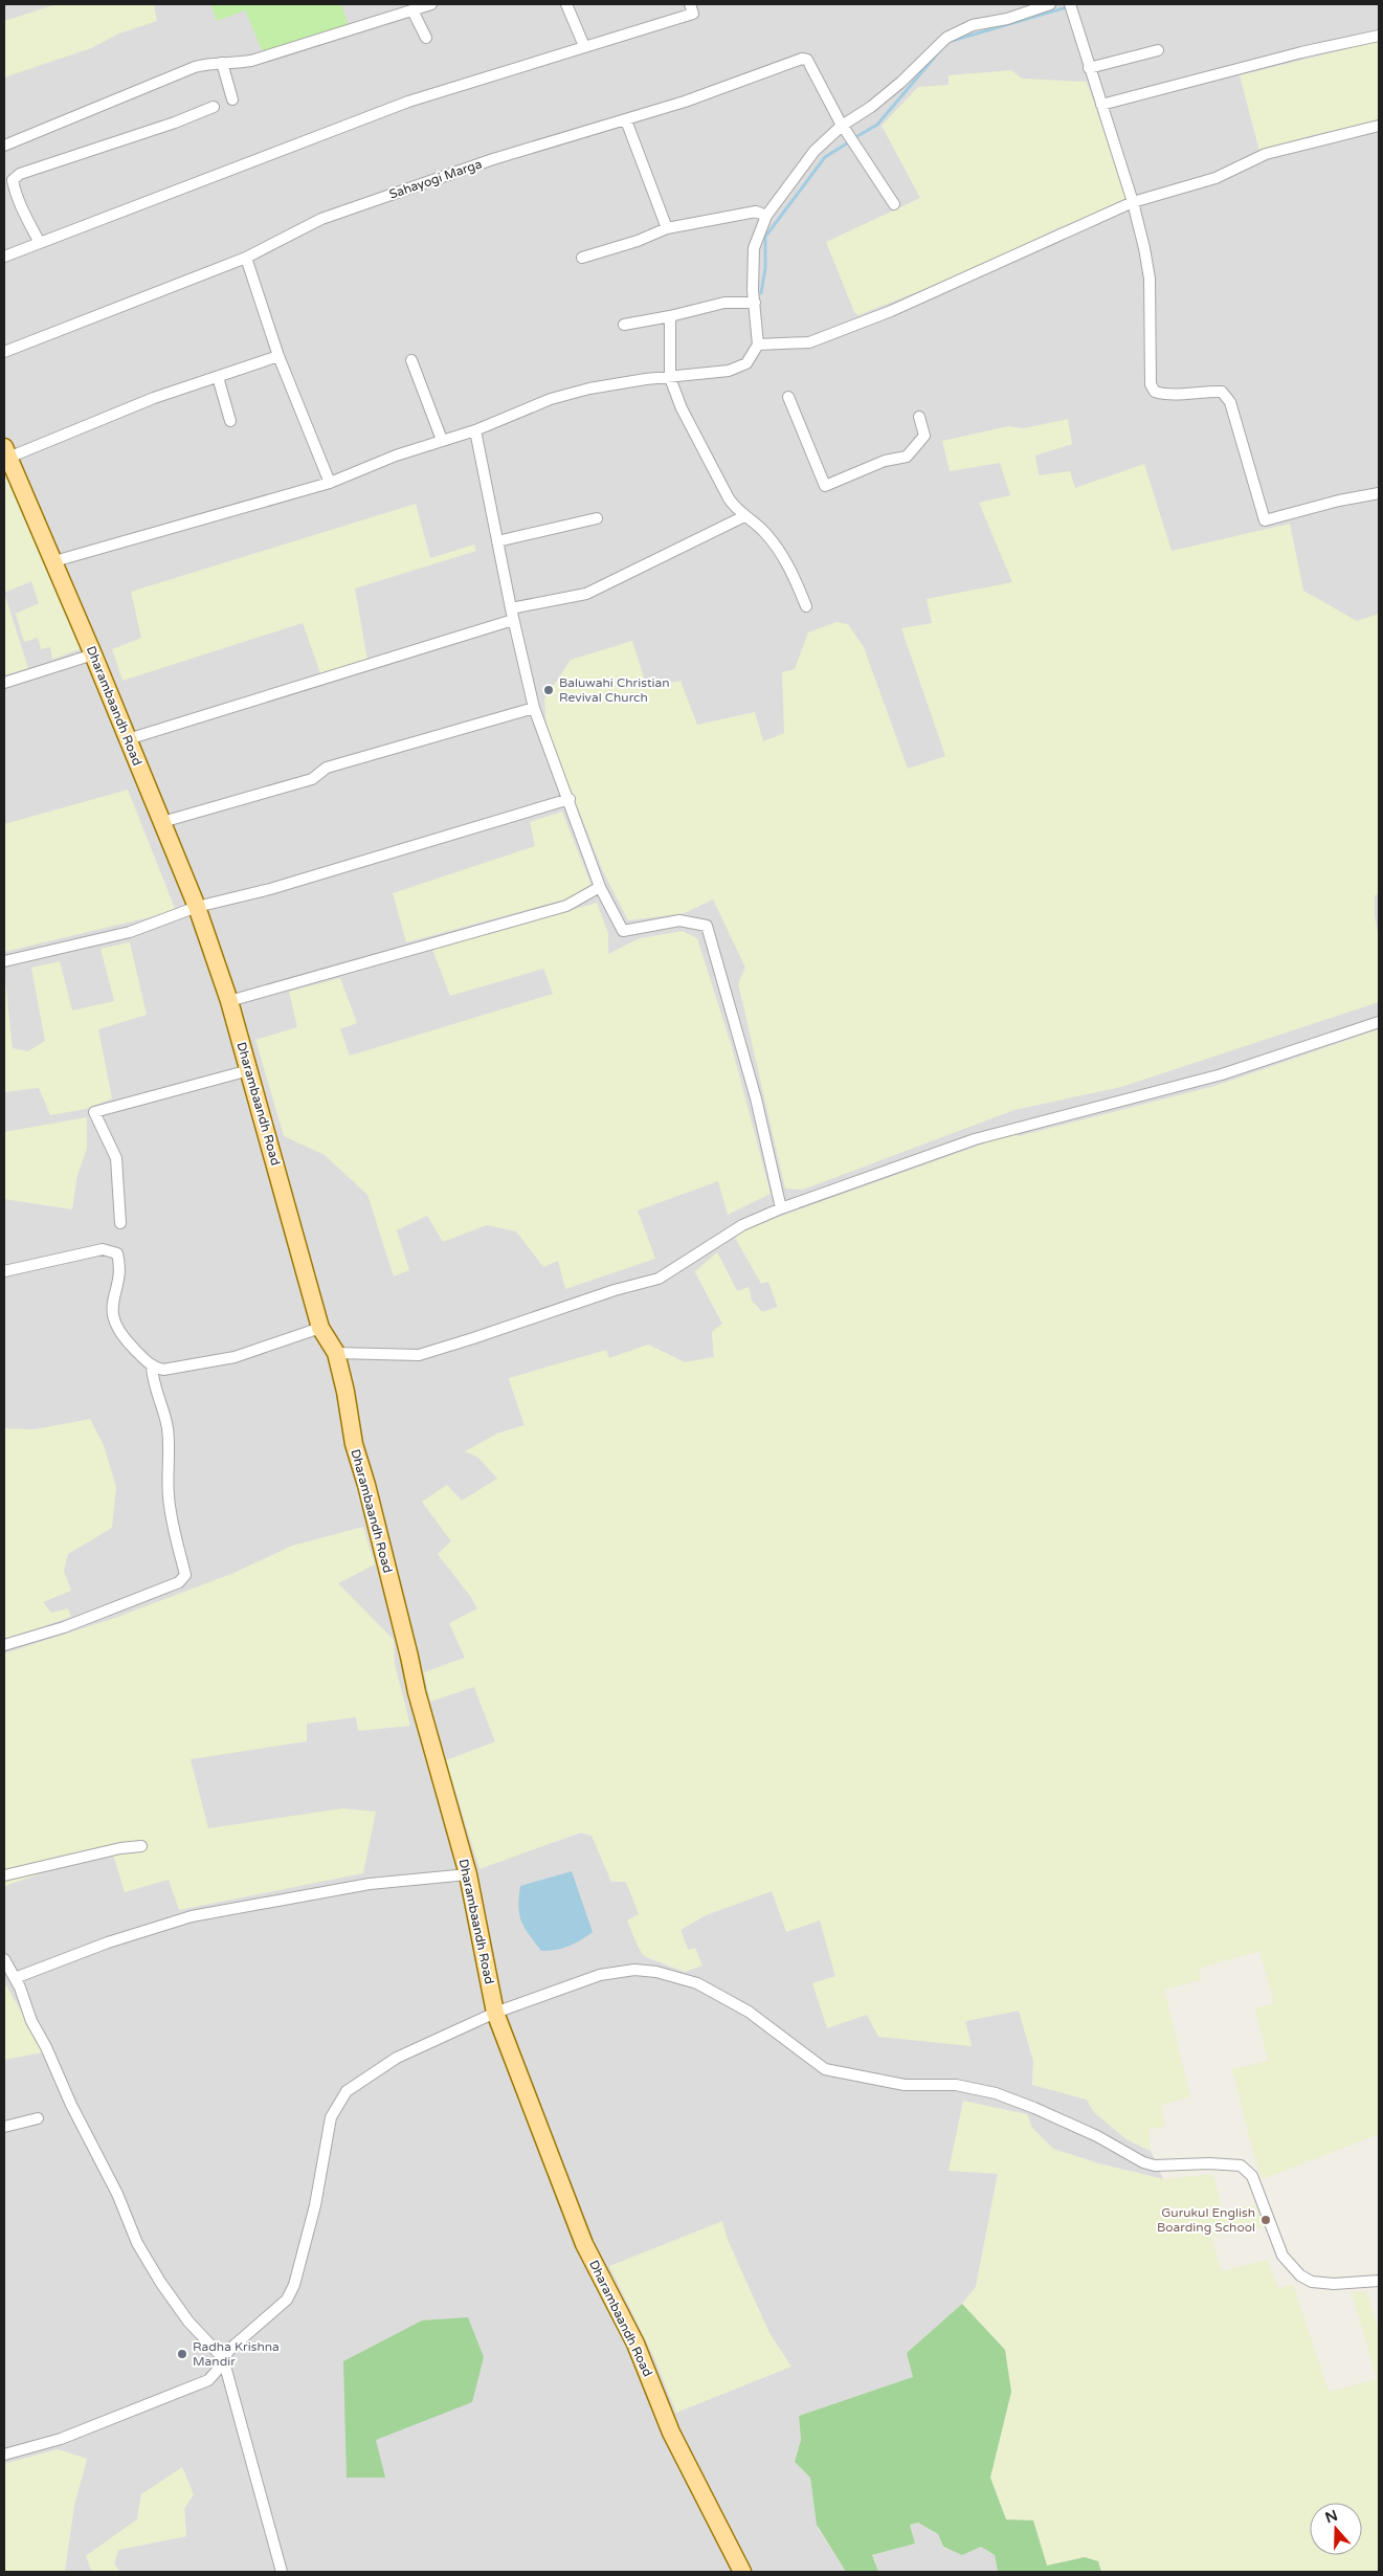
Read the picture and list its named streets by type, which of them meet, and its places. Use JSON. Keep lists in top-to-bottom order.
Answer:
{
  "streets": {
    "main road": ["Dharambaandh Road"],
    "street": ["Sahayogi Marga"]
  },
  "places": ["Baluwahi Christian Revival Church", "Gurukul English Boarding School", "Radha Krishna Mandir"],
  "north": "top"
}
